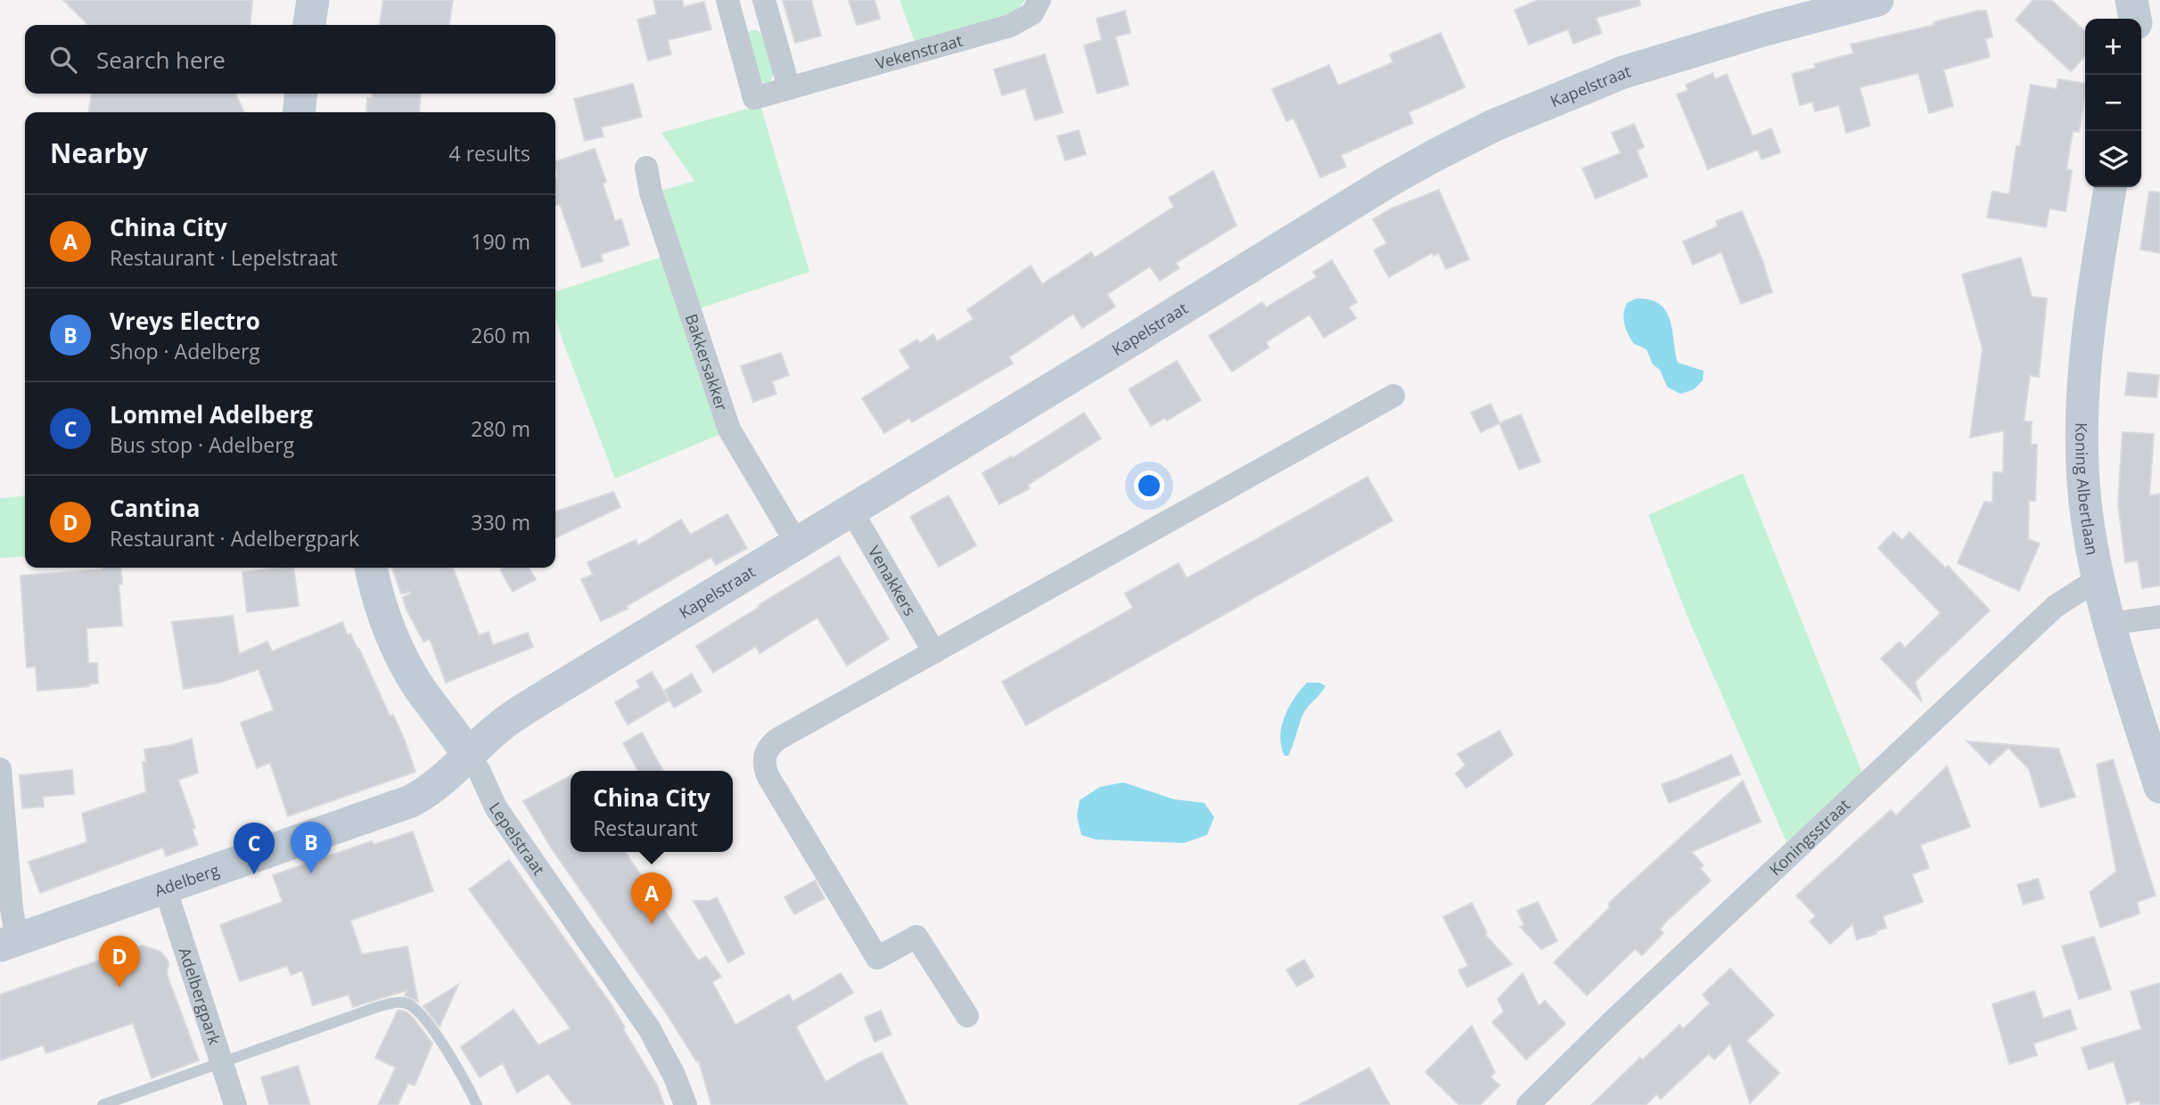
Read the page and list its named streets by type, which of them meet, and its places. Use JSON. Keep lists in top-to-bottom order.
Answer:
{
  "streets": {
    "main road": [
      "Kapelstraat",
      "Koning Albertlaan",
      "Lepelstraat",
      "Adelberg"
    ],
    "street": [
      "Vekenstraat",
      "Bakkersakker",
      "Venakkers",
      "Koningsstraat",
      "Adelbergpark"
    ]
  },
  "crossings": [
    ["Kapelstraat", "Bakkersakker"],
    ["Kapelstraat", "Venakkers"],
    ["Kapelstraat", "Lepelstraat"],
    ["Kapelstraat", "Adelberg"],
    ["Koning Albertlaan", "Koningsstraat"],
    ["Lepelstraat", "Adelberg"],
    ["Adelberg", "Adelbergpark"]
  ],
  "page": {
    "map_buttons": ["+", "−"],
    "search": "Search here",
    "heading": ["Nearby", "4 results"],
    "list": [
      {
        "mark": "A",
        "name": "China City",
        "note": "Restaurant · Lepelstraat",
        "value": "190 m"
      },
      {
        "mark": "B",
        "name": "Vreys Electro",
        "note": "Shop · Adelberg",
        "value": "260 m"
      },
      {
        "mark": "C",
        "name": "Lommel Adelberg",
        "note": "Bus stop · Adelberg",
        "value": "280 m"
      },
      {
        "mark": "D",
        "name": "Cantina",
        "note": "Restaurant · Adelbergpark",
        "value": "330 m"
      }
    ],
    "popup": ["China City", "Restaurant"],
    "pins": [
      "B",
      "C",
      "A",
      "D"
    ]
  }
}
